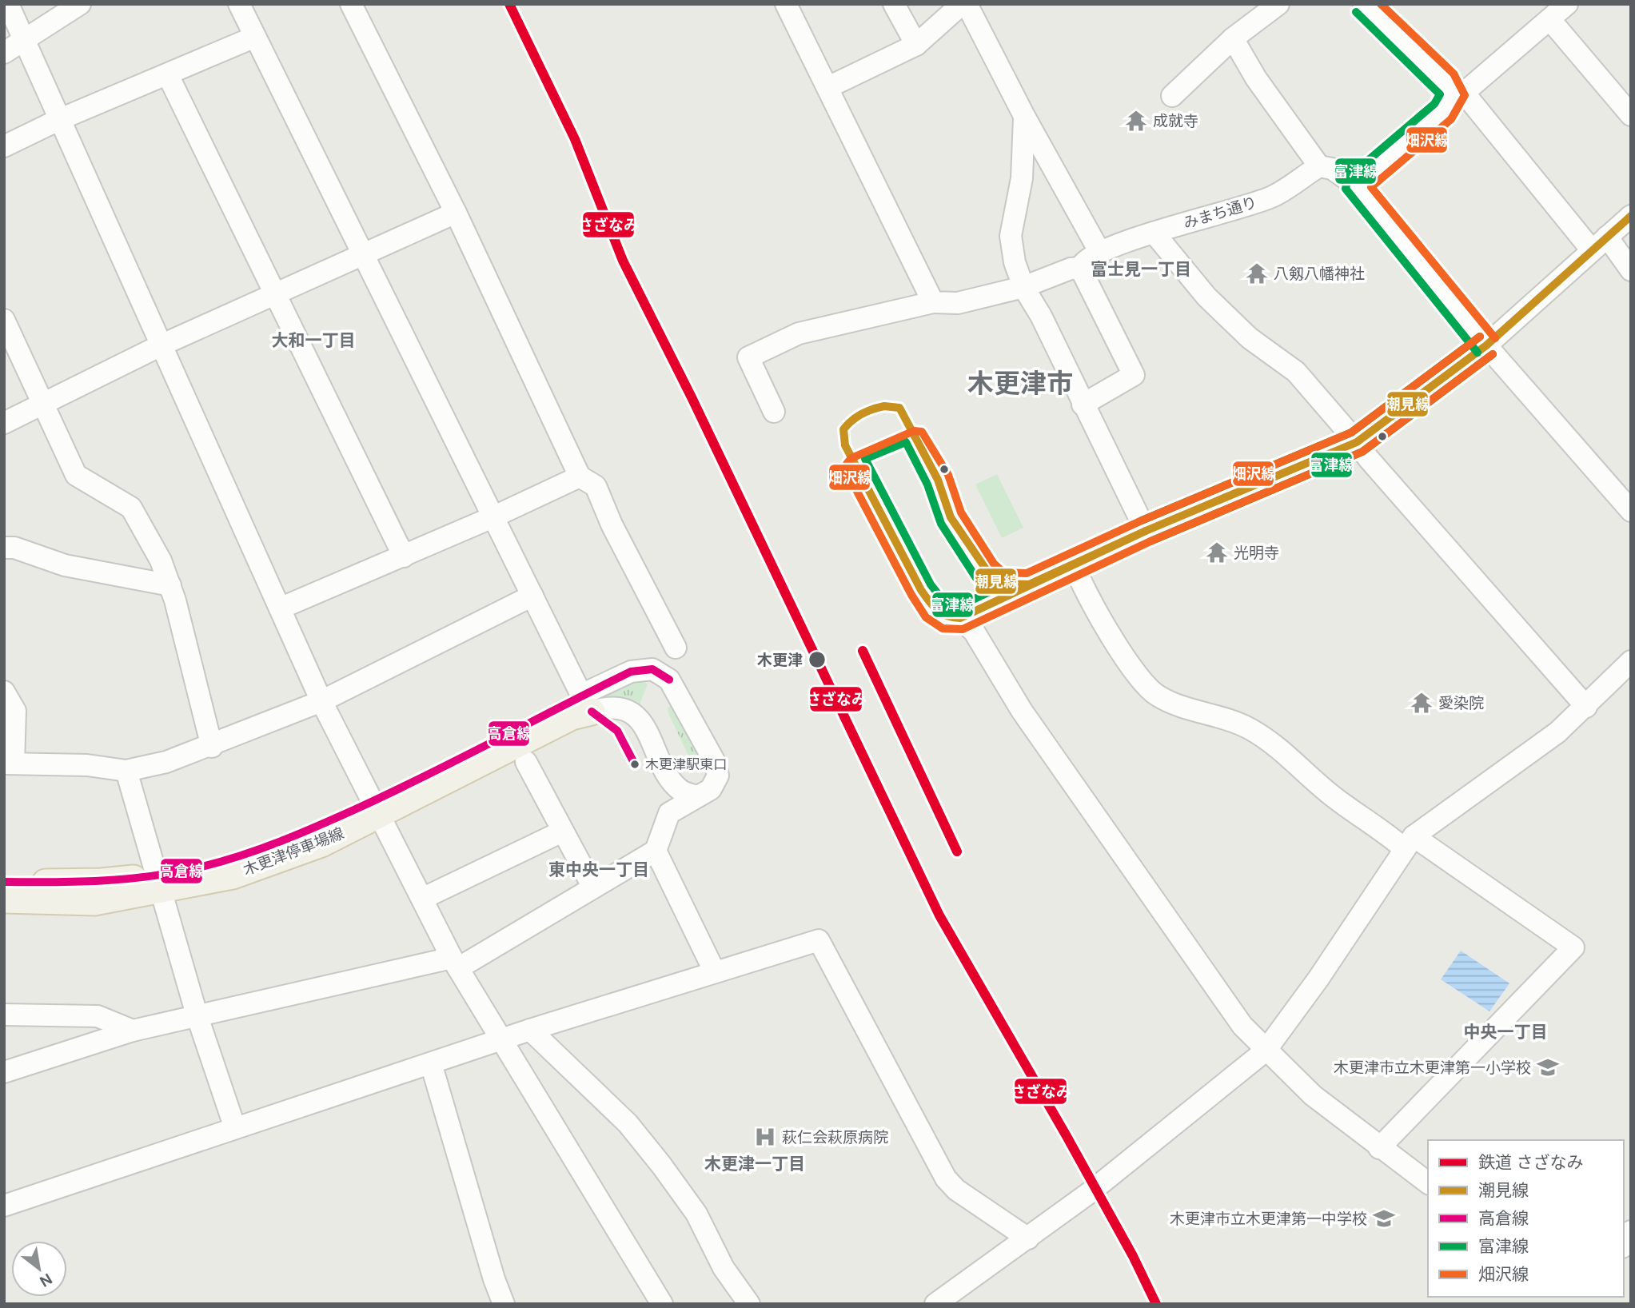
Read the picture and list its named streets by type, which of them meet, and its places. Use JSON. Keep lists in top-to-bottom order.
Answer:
{
  "streets": {
    "main road": ["木更津停車場線"],
    "street": ["みまち通り"]
  },
  "districts": [
    "富士見一丁目",
    "大和一丁目",
    "木更津市",
    "東中央一丁目",
    "中央一丁目",
    "木更津一丁目"
  ],
  "places": {
    "temple": [
      "成就寺",
      "八剱八幡神社",
      "光明寺",
      "愛染院"
    ],
    "other": ["木更津", "木更津駅東口"],
    "school or university": ["木更津市立木更津第一小学校", "木更津市立木更津第一中学校"],
    "hospital": ["萩仁会萩原病院"]
  },
  "lines": [
    "rail line さざなみ",
    "transit line 畑沢線",
    "transit line 富津線",
    "transit line 潮見線",
    "transit line 高倉線"
  ],
  "legend": [
    "鉄道 さざなみ",
    "潮見線",
    "高倉線",
    "富津線",
    "畑沢線"
  ],
  "north": "bottom right"
}
